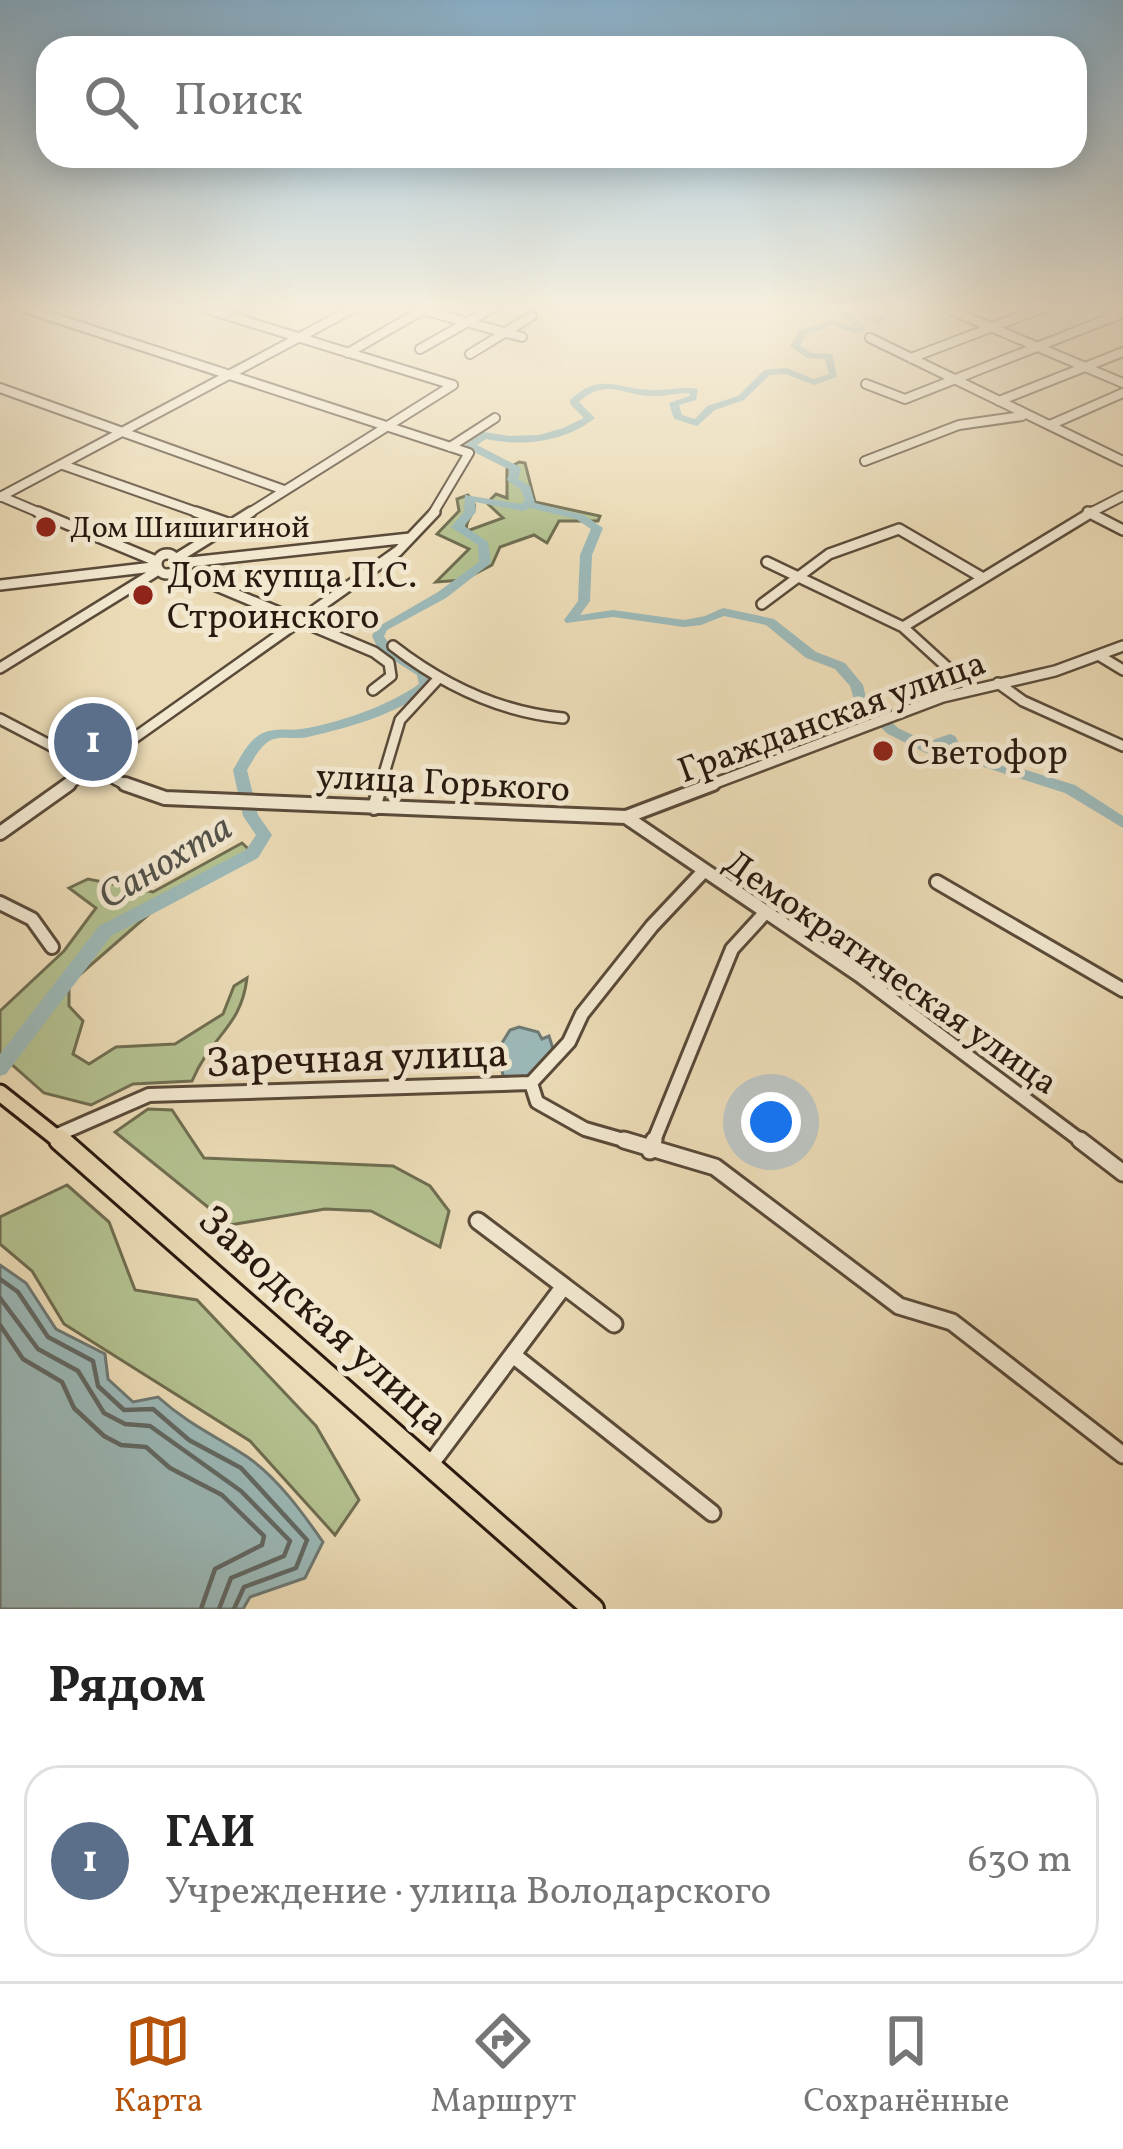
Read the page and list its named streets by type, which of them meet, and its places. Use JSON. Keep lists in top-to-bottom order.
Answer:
{
  "streets": {
    "main road": ["Заводская улица"],
    "street": [
      "Гражданская улица",
      "улица Горького",
      "Демократическая улица",
      "Заречная улица"
    ]
  },
  "crossings": [
    ["Гражданская улица", "улица Горького"],
    ["Гражданская улица", "Демократическая улица"],
    ["улица Горького", "Демократическая улица"],
    ["Заречная улица", "Заводская улица"]
  ],
  "water": ["Санохта"],
  "places": ["Дом Шишигиной", "Дом купца П.С. Строинского", "Светофор"],
  "page": {
    "search": "Поиск",
    "pins": "1",
    "heading": "Рядом",
    "list": [
      {
        "mark": "1",
        "name": "ГАИ",
        "note": "Учреждение · улица Володарского",
        "value": "630 m"
      }
    ],
    "nav": ["Карта", "Маршрут", "Сохранённые"]
  }
}
